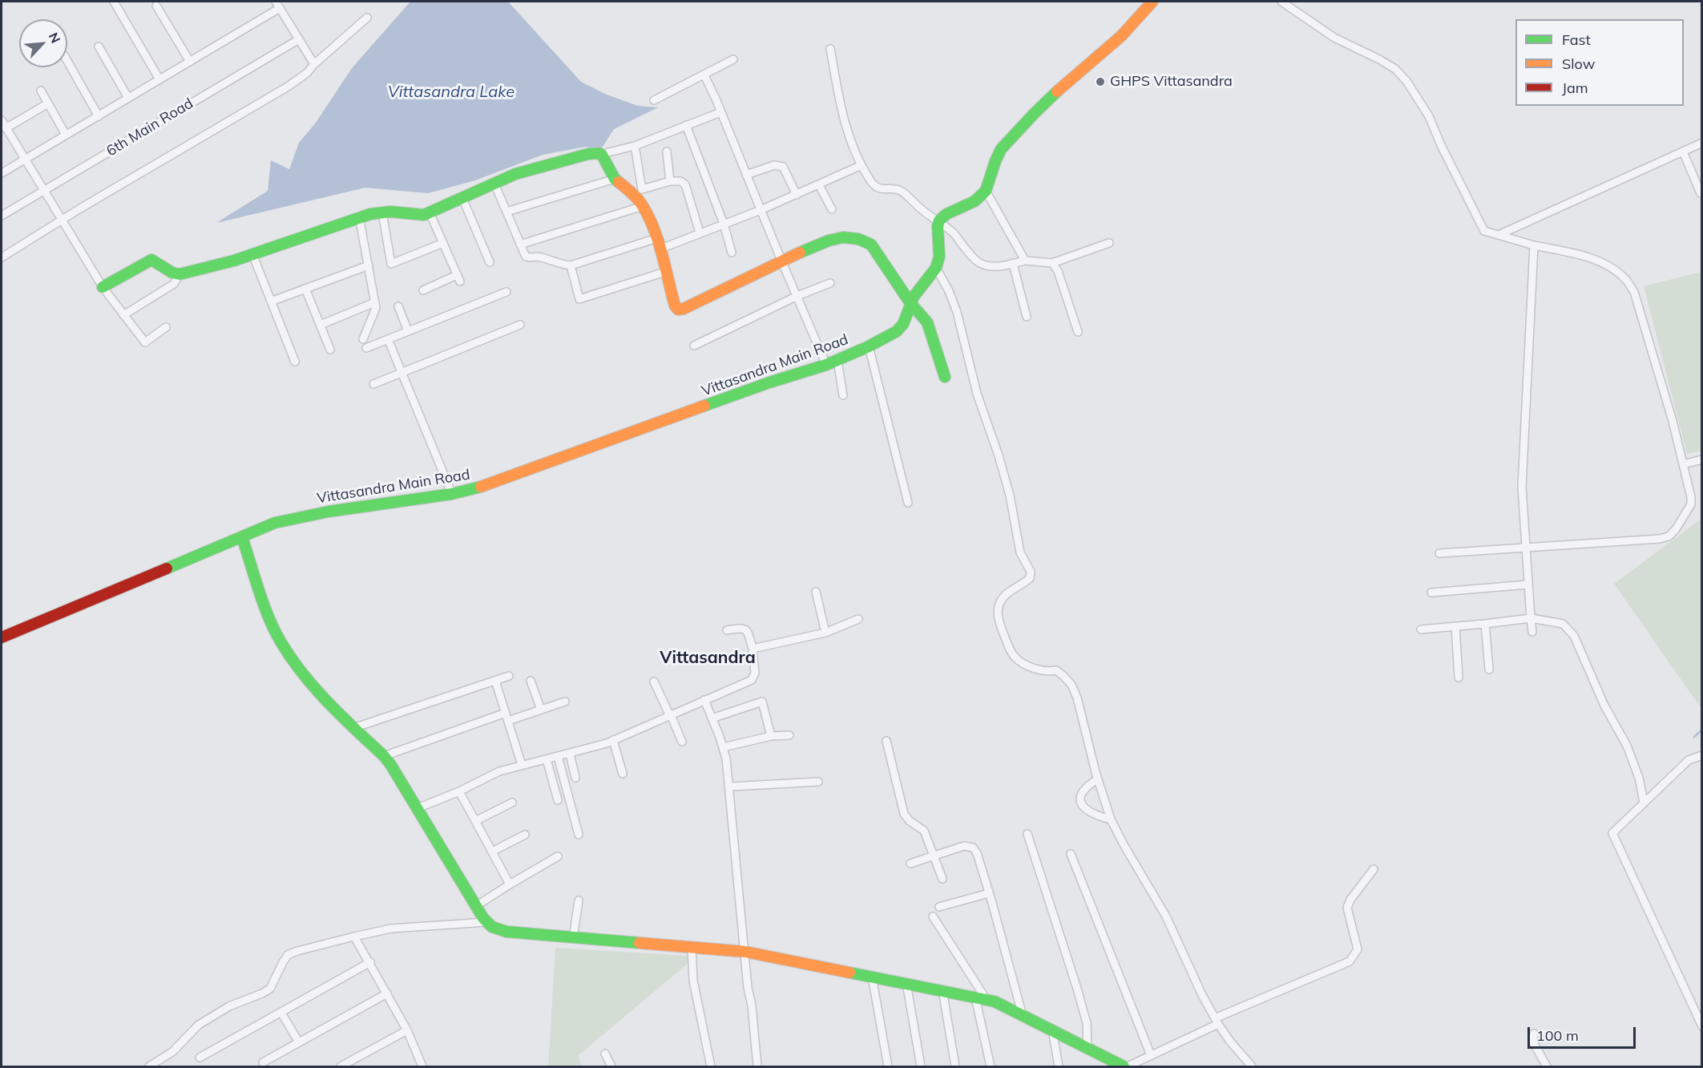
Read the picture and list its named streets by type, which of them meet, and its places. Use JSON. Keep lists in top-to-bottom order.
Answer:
{
  "streets": {
    "street": ["6th Main Road", "Vittasandra Main Road"]
  },
  "districts": ["Vittasandra"],
  "water": ["Vittasandra Lake"],
  "places": ["GHPS Vittasandra"],
  "legend": ["Fast", "Slow", "Jam"],
  "scale_bar": "100 m",
  "north": "top right"
}
